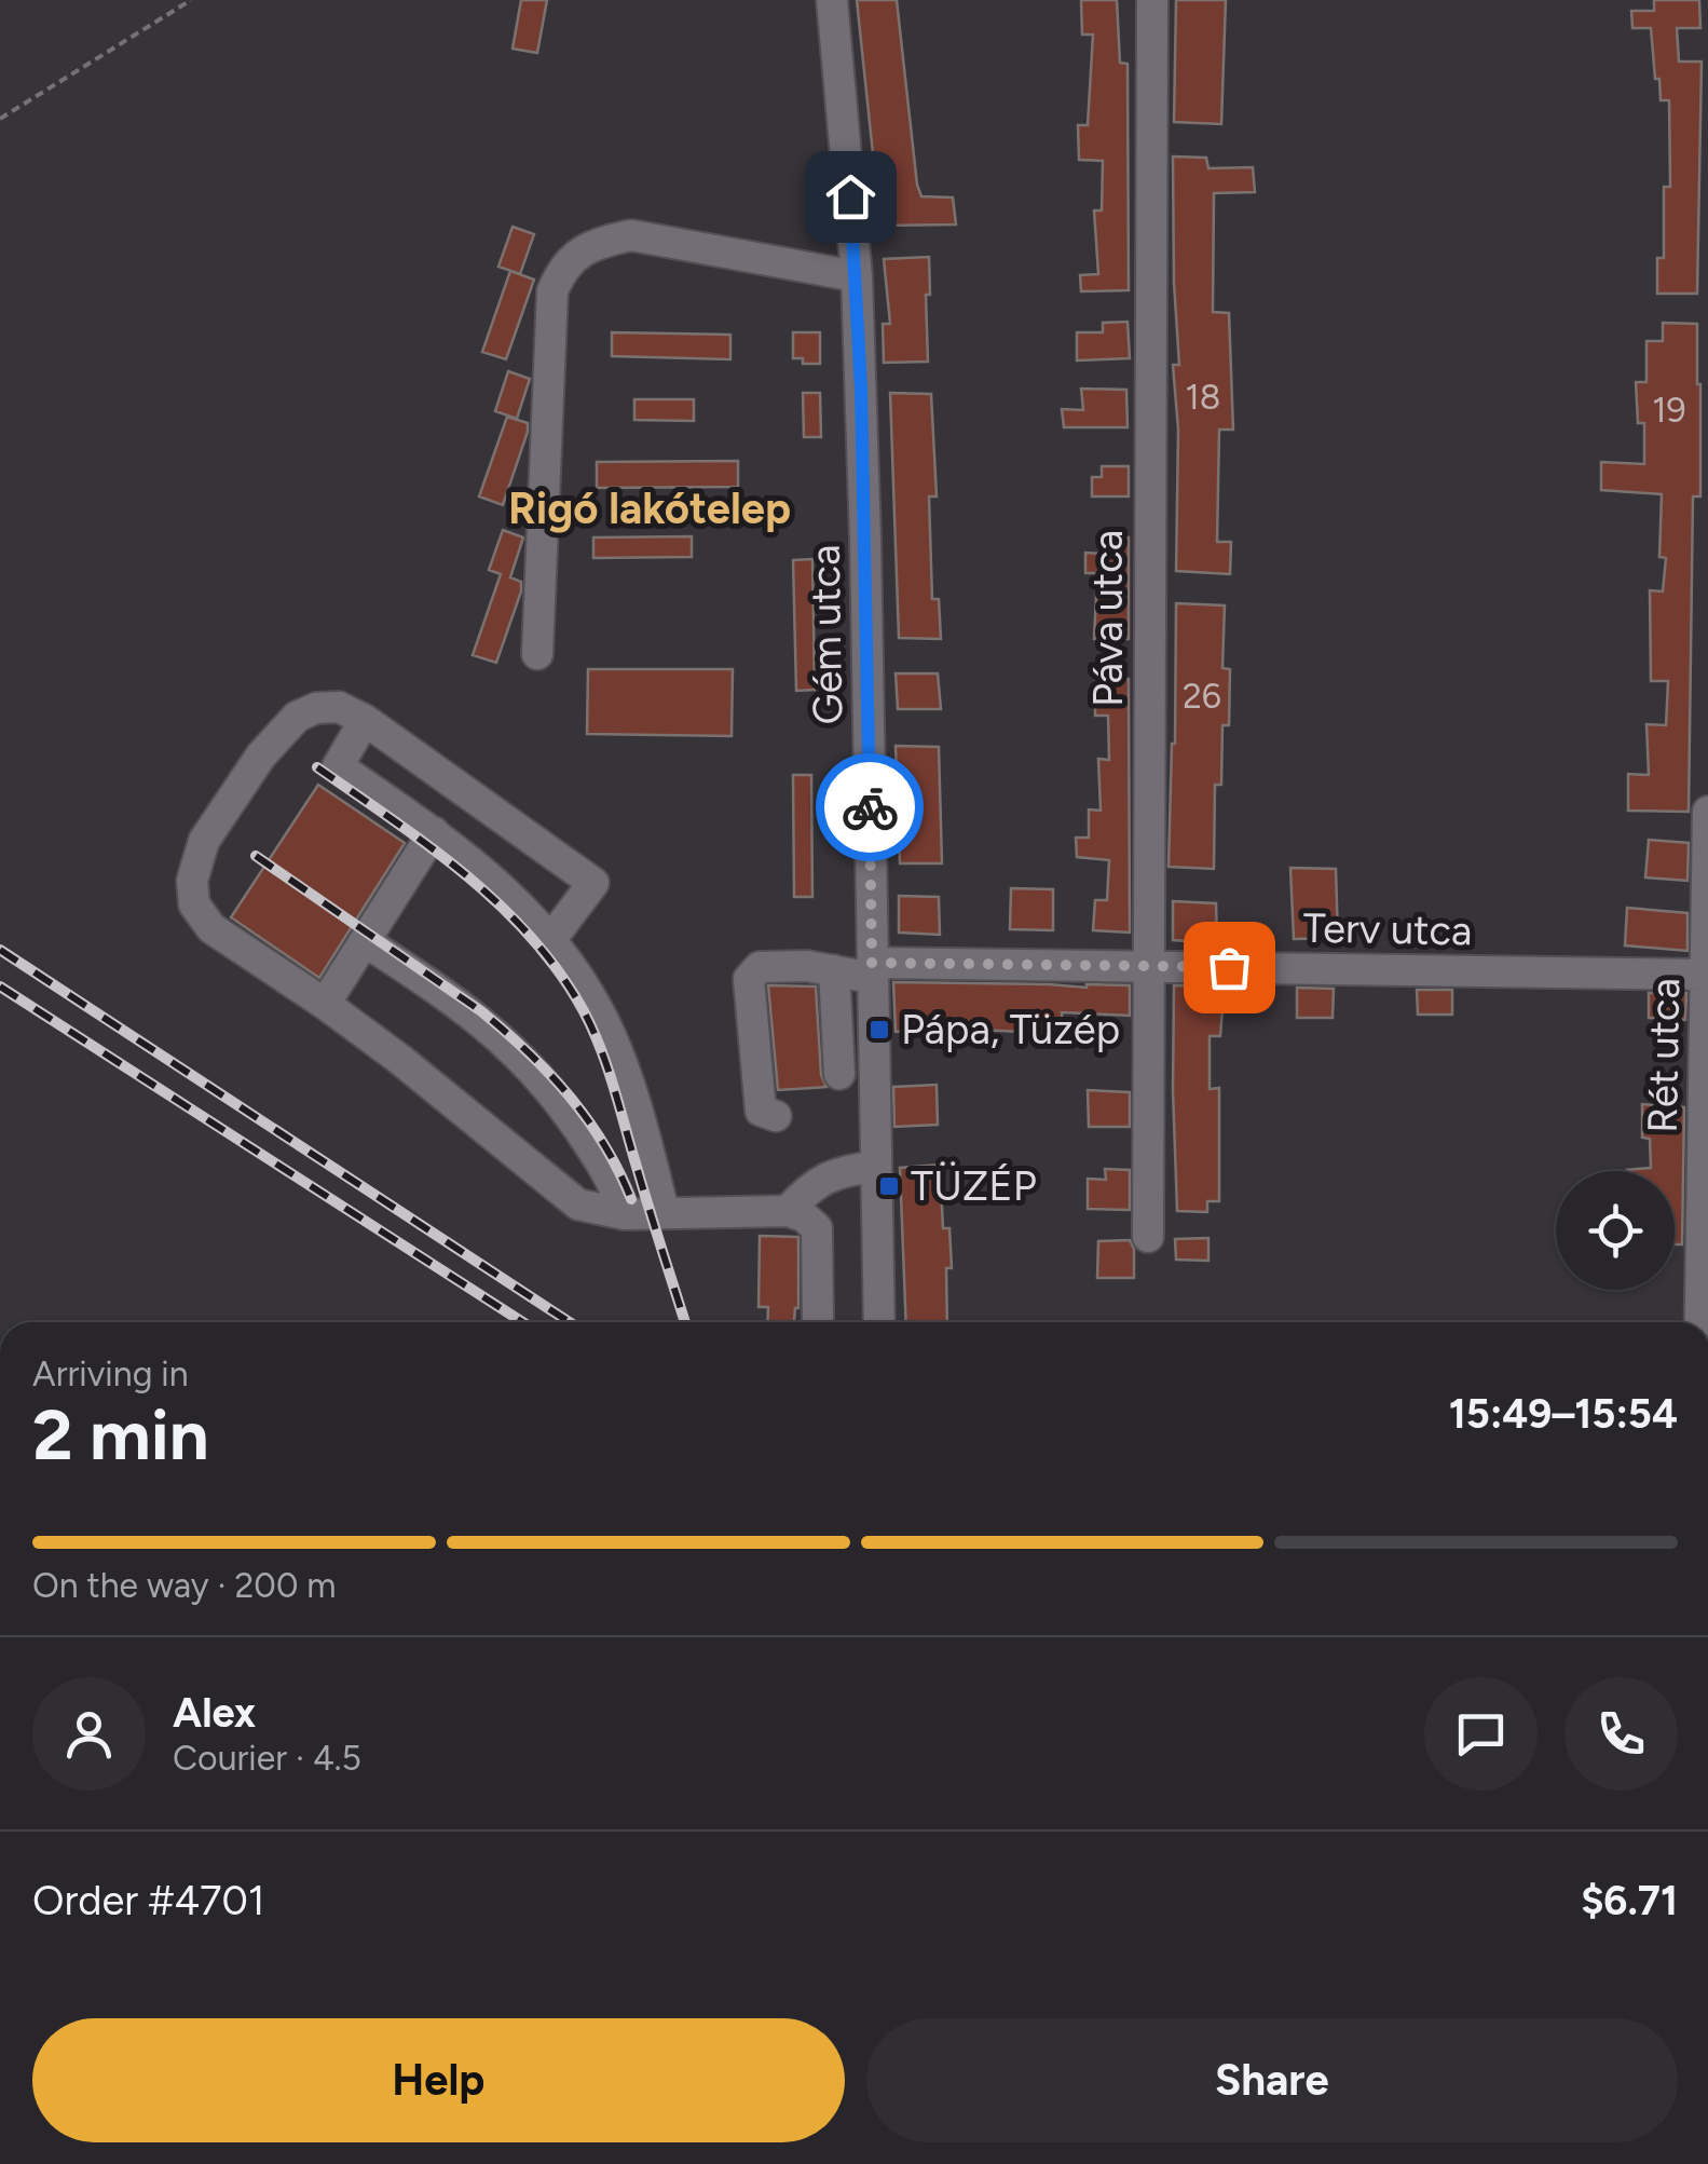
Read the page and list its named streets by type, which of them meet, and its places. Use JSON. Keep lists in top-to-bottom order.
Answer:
{
  "streets": {
    "street": [
      "Páva utca",
      "Gém utca",
      "Terv utca",
      "Rét utca"
    ]
  },
  "crossings": [
    ["Páva utca", "Terv utca"],
    ["Gém utca", "Terv utca"],
    ["Terv utca", "Rét utca"]
  ],
  "districts": ["Rigó lakótelep"],
  "places": {
    "transit": ["Pápa, Tüzép", "TÜZÉP"]
  },
  "house_numbers": ["18", "19", "26"],
  "page": {
    "heading": ["2 min", "Arriving in", "15:49–15:54"],
    "panel": [
      "Alex",
      "Courier · 4.5",
      "Order #4701",
      "$6.71"
    ],
    "bar": "On the way · 200 m",
    "buttons": ["Help", "Share"]
  }
}
